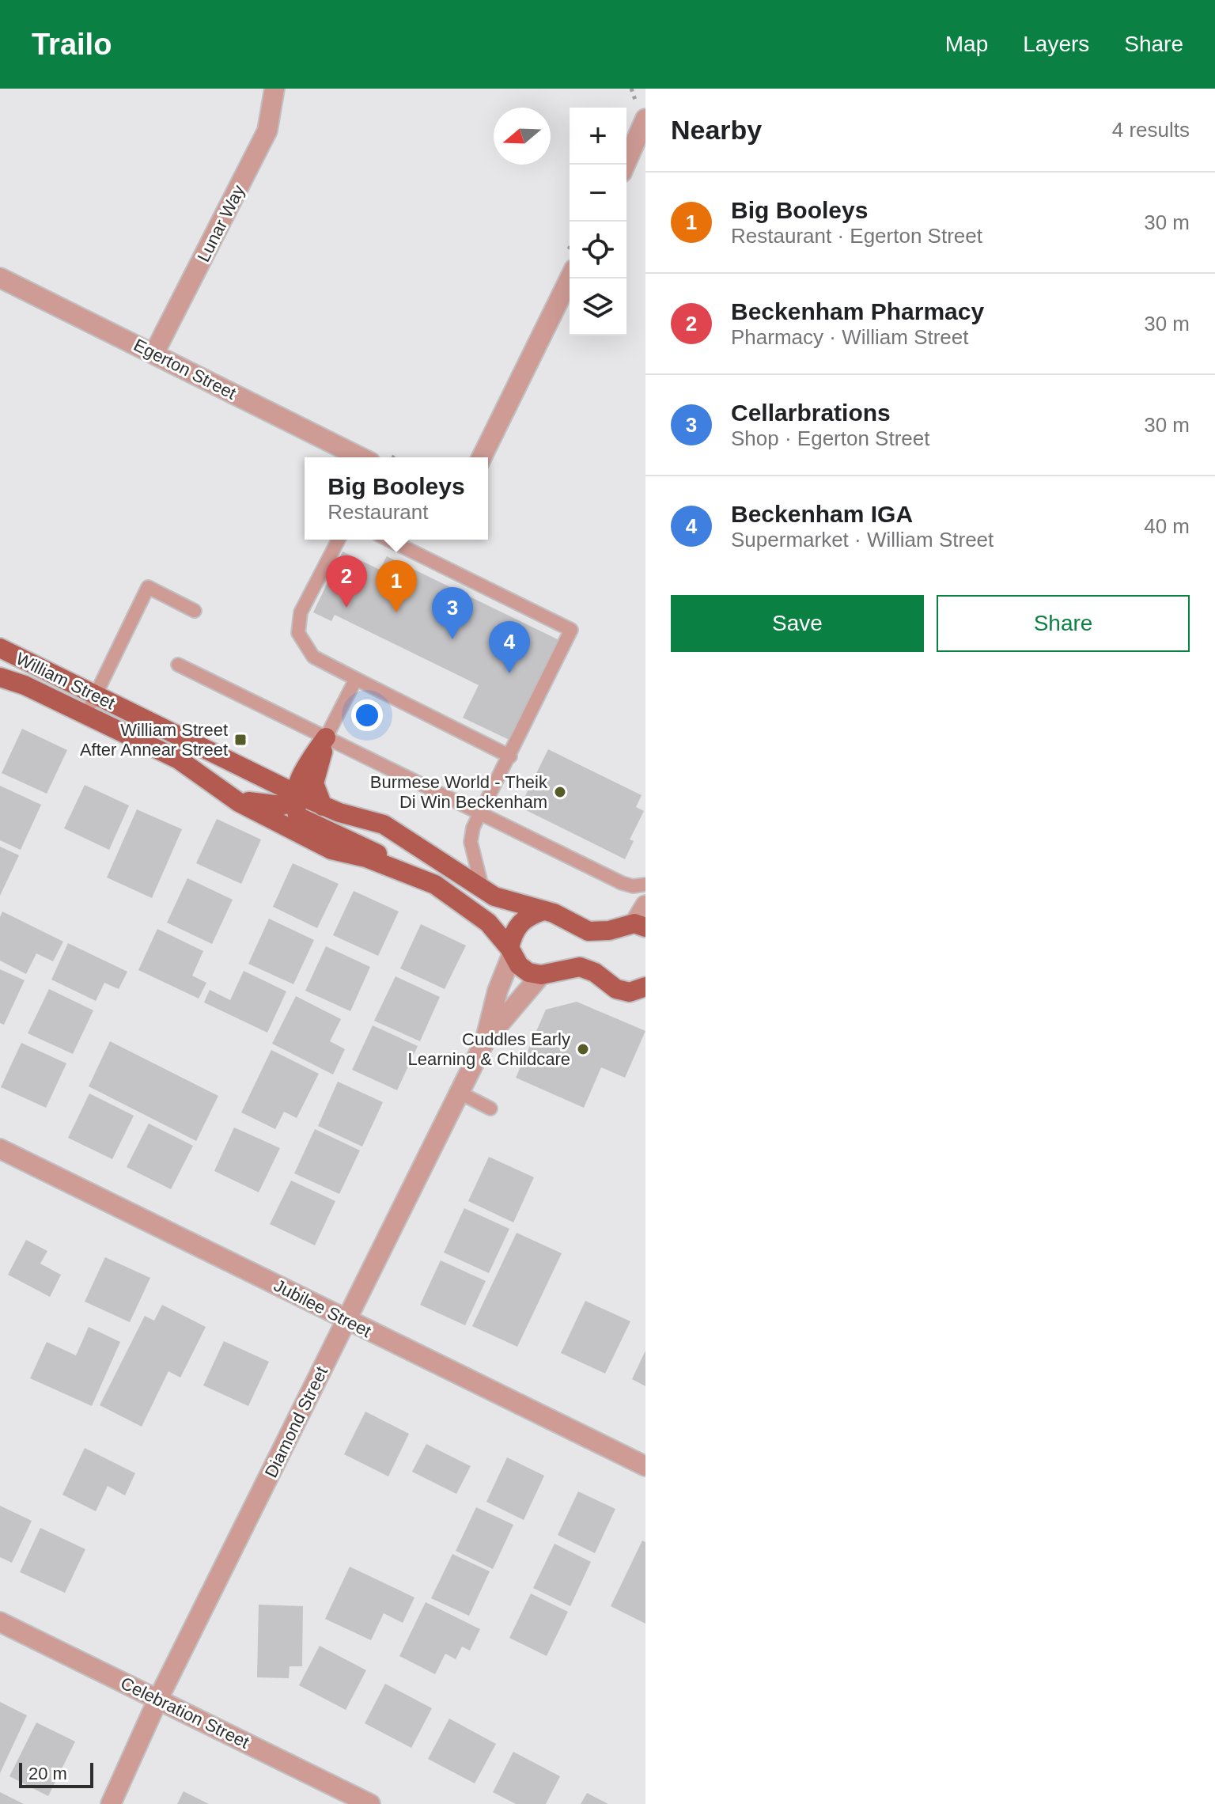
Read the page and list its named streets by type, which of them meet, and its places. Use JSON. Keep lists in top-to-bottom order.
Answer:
{
  "streets": {
    "main road": ["William Street"],
    "street": [
      "Lunar Way",
      "Egerton Street",
      "Jubilee Street",
      "Diamond Street",
      "Celebration Street"
    ]
  },
  "crossings": [
    ["Lunar Way", "Egerton Street"],
    ["William Street", "Diamond Street"],
    ["Jubilee Street", "Diamond Street"],
    ["Diamond Street", "Celebration Street"]
  ],
  "places": {
    "transit": ["William Street After Annear Street"],
    "other": ["Burmese World - Theik Di Win Beckenham", "Cuddles Early Learning & Childcare"]
  },
  "scale_bar": "20 m",
  "north": "left",
  "page": {
    "header": "Trailo",
    "nav": ["Map", "Layers", "Share"],
    "heading": ["Nearby", "4 results"],
    "map_buttons": ["+", "−"],
    "list": [
      {
        "mark": "1",
        "name": "Big Booleys",
        "note": "Restaurant · Egerton Street",
        "value": "30 m"
      },
      {
        "mark": "2",
        "name": "Beckenham Pharmacy",
        "note": "Pharmacy · William Street",
        "value": "30 m"
      },
      {
        "mark": "3",
        "name": "Cellarbrations",
        "note": "Shop · Egerton Street",
        "value": "30 m"
      },
      {
        "mark": "4",
        "name": "Beckenham IGA",
        "note": "Supermarket · William Street",
        "value": "40 m"
      }
    ],
    "popup": ["Big Booleys", "Restaurant"],
    "pins": [
      "2",
      "1",
      "3",
      "4"
    ],
    "buttons": ["Save", "Share"],
    "scale": "20 m"
  }
}
